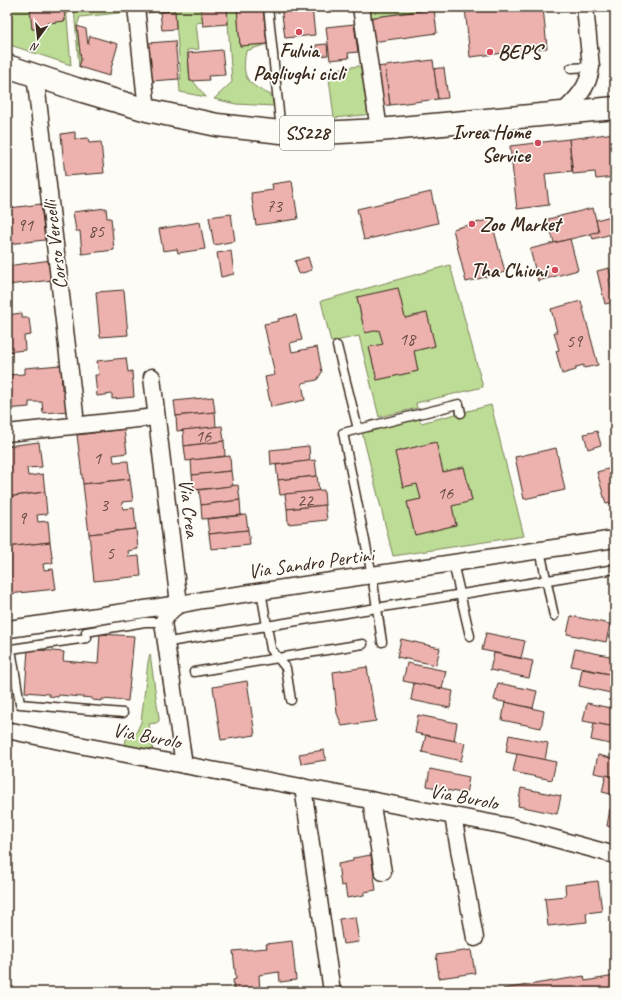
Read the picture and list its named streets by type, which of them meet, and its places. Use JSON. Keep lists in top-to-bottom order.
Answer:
{
  "streets": {
    "main road": ["SS228"],
    "street": [
      "Corso Vercelli",
      "Via Crea",
      "Via Sandro Pertini",
      "Via Burolo"
    ]
  },
  "crossings": [
    ["SS228", "Corso Vercelli"],
    ["Via Crea", "Via Sandro Pertini"]
  ],
  "places": [
    "Fulvia Pagliughi cicli",
    "BEP'S",
    "Ivrea Home Service",
    "Zoo Market",
    "Tha Chiuni"
  ],
  "house_numbers": [
    "73",
    "91",
    "85",
    "18",
    "59",
    "16",
    "1",
    "16",
    "22",
    "3",
    "9",
    "5"
  ],
  "north": "bottom"
}
